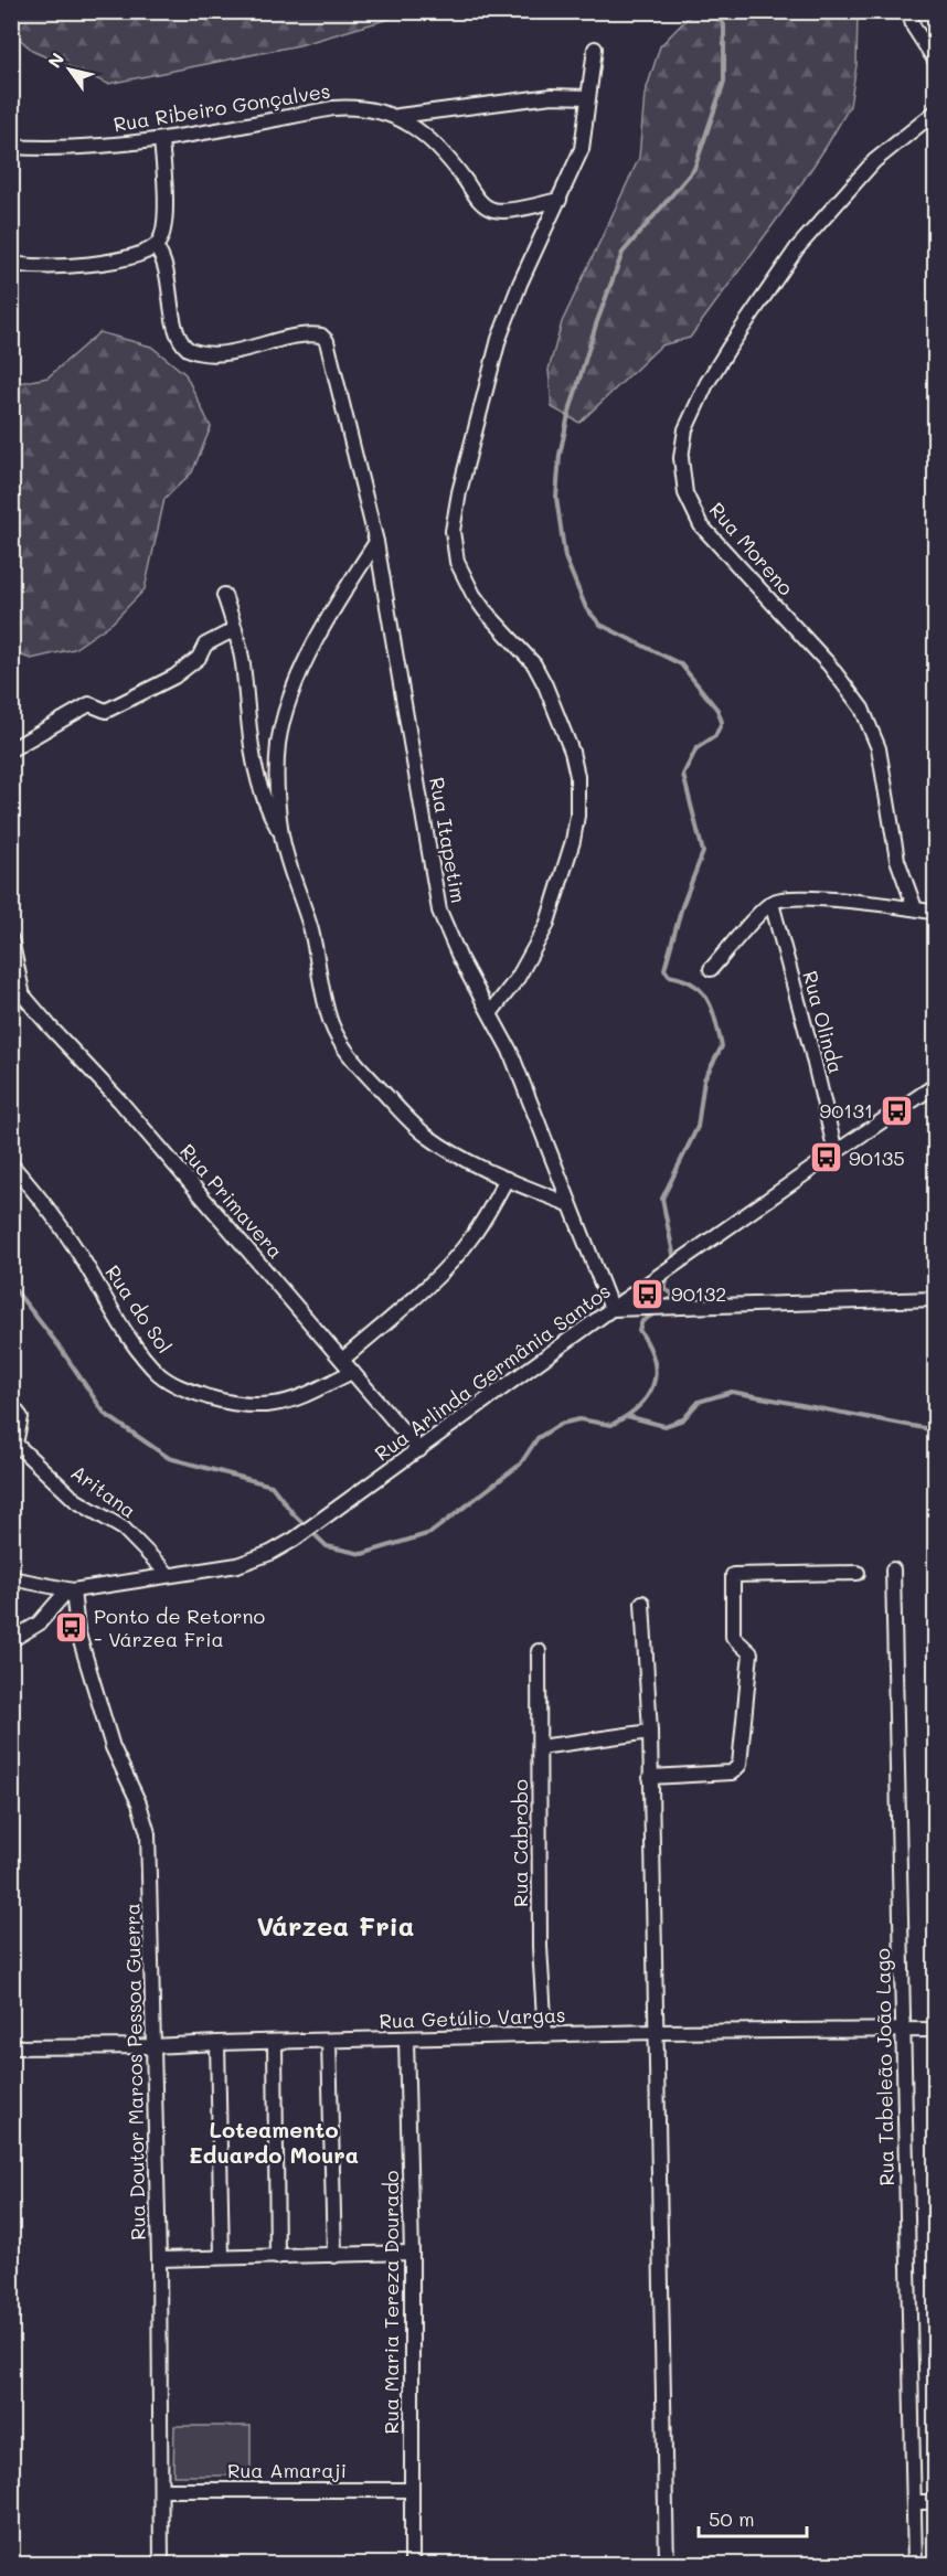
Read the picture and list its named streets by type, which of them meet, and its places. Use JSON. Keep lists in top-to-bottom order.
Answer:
{
  "streets": {
    "street": [
      "Rua Ribeiro Gonçalves",
      "Rua Moreno",
      "Rua Itapetim",
      "Rua Olinda",
      "Rua Primavera",
      "Rua do Sol",
      "Rua Arlinda Germânia Santos",
      "Aritana",
      "Rua Cabrobo",
      "Rua Getúlio Vargas",
      "Rua Tabeleão João Lago",
      "Rua Doutor Marcos Pessoa Guerra",
      "Rua Maria Tereza Dourado",
      "Rua Amaraji"
    ]
  },
  "crossings": [
    ["Rua Itapetim", "Rua Arlinda Germânia Santos"],
    ["Rua Olinda", "Rua Arlinda Germânia Santos"],
    ["Rua Primavera", "Rua do Sol"],
    ["Rua Primavera", "Rua Arlinda Germânia Santos"],
    ["Rua Arlinda Germânia Santos", "Aritana"],
    ["Rua Arlinda Germânia Santos", "Rua Doutor Marcos Pessoa Guerra"],
    ["Rua Cabrobo", "Rua Getúlio Vargas"],
    ["Rua Getúlio Vargas", "Rua Tabeleão João Lago"],
    ["Rua Getúlio Vargas", "Rua Doutor Marcos Pessoa Guerra"],
    ["Rua Getúlio Vargas", "Rua Maria Tereza Dourado"],
    ["Rua Doutor Marcos Pessoa Guerra", "Rua Amaraji"],
    ["Rua Maria Tereza Dourado", "Rua Amaraji"]
  ],
  "districts": ["Várzea Fria", "Loteamento Eduardo Moura"],
  "places": {
    "bus stop": [
      "90131",
      "90135",
      "90132",
      "Ponto de Retorno - Várzea Fria"
    ]
  },
  "scale_bar": "50 m",
  "north": "top left"
}
